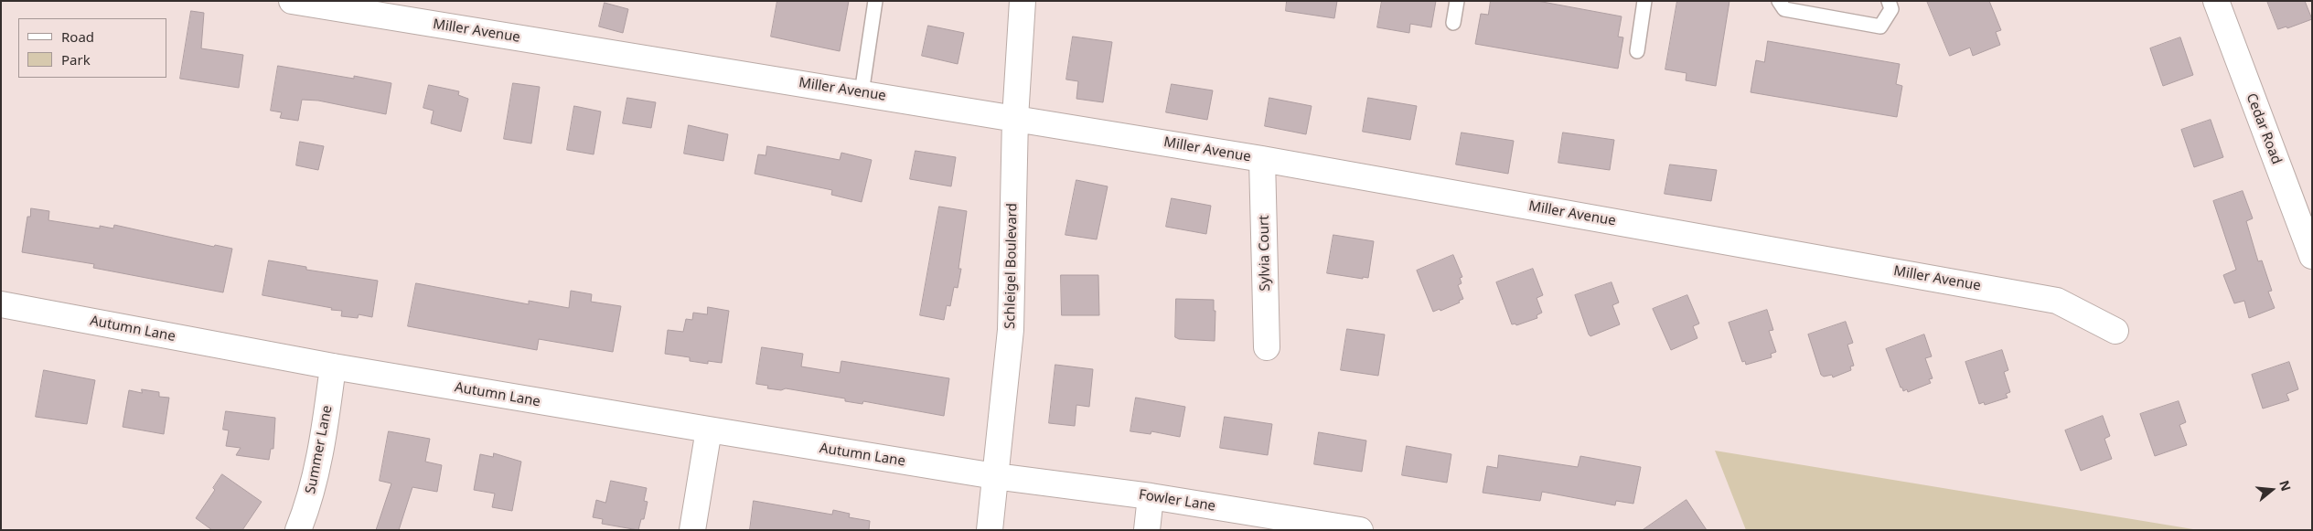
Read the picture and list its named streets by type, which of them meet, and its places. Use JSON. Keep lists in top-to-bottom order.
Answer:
{
  "streets": {
    "street": [
      "Miller Avenue",
      "Cedar Road",
      "Sylvia Court",
      "Schleigel Boulevard",
      "Autumn Lane",
      "Summer Lane",
      "Fowler Lane"
    ]
  },
  "crossings": [
    ["Miller Avenue", "Sylvia Court"],
    ["Miller Avenue", "Schleigel Boulevard"],
    ["Schleigel Boulevard", "Autumn Lane"],
    ["Schleigel Boulevard", "Fowler Lane"],
    ["Autumn Lane", "Summer Lane"],
    ["Autumn Lane", "Fowler Lane"]
  ],
  "legend": ["Road", "Park"],
  "north": "right"
}
